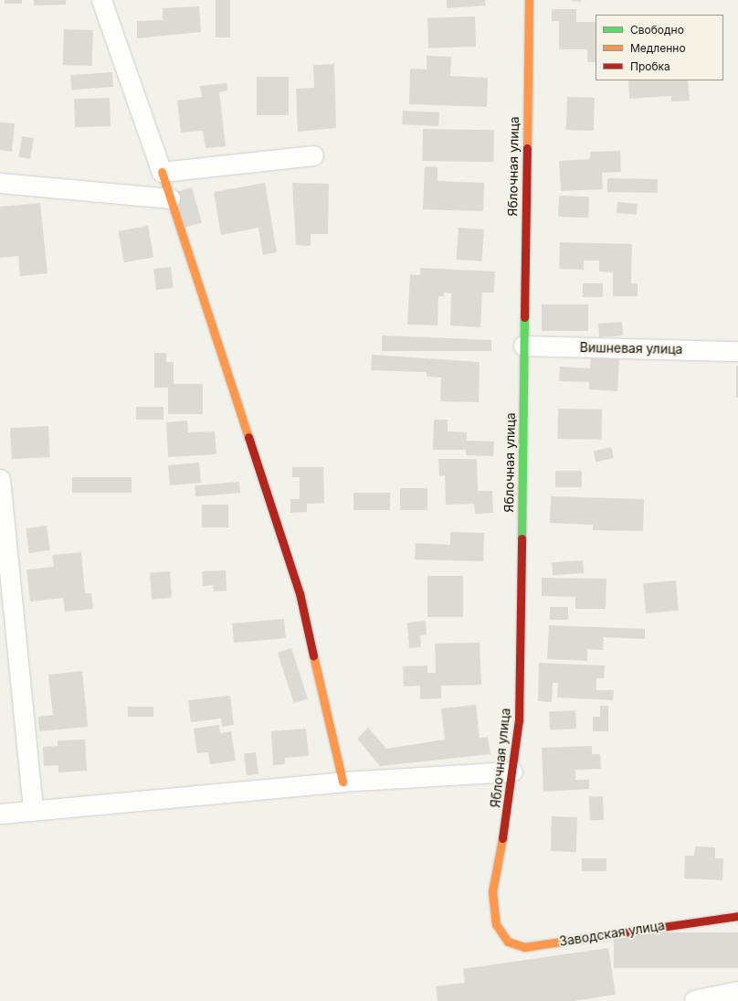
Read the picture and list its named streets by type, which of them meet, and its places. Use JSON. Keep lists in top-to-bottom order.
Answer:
{
  "streets": {
    "street": ["Яблочная улица", "Вишневая улица", "Заводская улица"]
  },
  "crossings": [
    ["Яблочная улица", "Вишневая улица"],
    ["Яблочная улица", "Заводская улица"]
  ],
  "legend": ["Свободно", "Медленно", "Пробка"]
}
